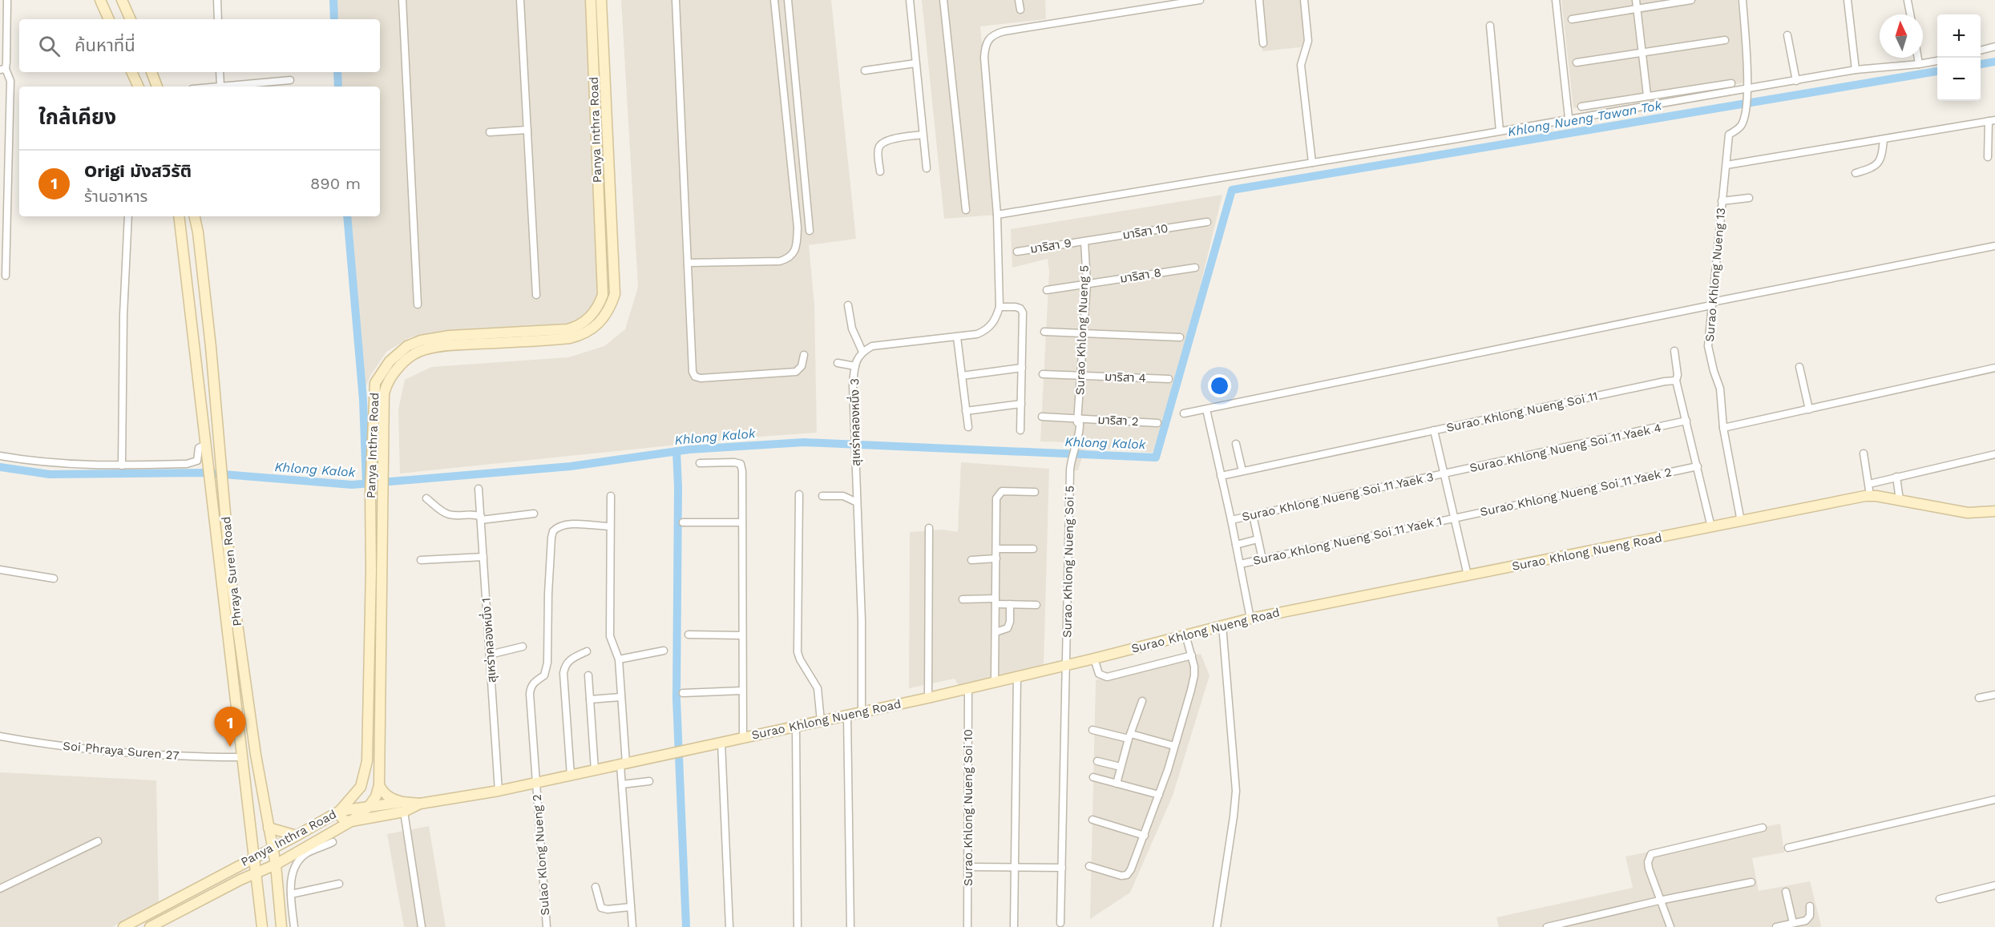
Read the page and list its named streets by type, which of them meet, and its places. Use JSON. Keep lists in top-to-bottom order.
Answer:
{
  "streets": {
    "street": [
      "Panya Inthra Road",
      "มาริสา 10",
      "มาริสา 9",
      "Surao Khlong Nueng 13",
      "มาริสา 8",
      "Surao Khlong Nueng 5",
      "มาริสา 4",
      "Surao Khlong Nueng Soi 11",
      "มาริสา 2",
      "สุเหร่าคลองหนึ่ง 3",
      "Surao Khlong Nueng Soi 11 Yaek 4",
      "Surao Khlong Nueng Soi 11 Yaek 2",
      "Surao Khlong Nueng Soi 11 Yaek 3",
      "Surao Khlong Nueng Soi 11 Yaek 1",
      "Surao Khlong Nueng Road",
      "Surao Khlong Nueng Soi 5",
      "Phraya Suren Road",
      "สุเหร่าคลองหนึ่ง 1",
      "Soi Phraya Suren 27",
      "Surao Khlong Nueng Soi 10",
      "Sulao Klong Nueng 2"
    ]
  },
  "crossings": [
    ["Panya Inthra Road", "Surao Khlong Nueng Road"],
    ["Panya Inthra Road", "Phraya Suren Road"],
    ["มาริสา 10", "มาริสา 9"],
    ["มาริสา 10", "Surao Khlong Nueng 5"],
    ["มาริสา 9", "Surao Khlong Nueng 5"],
    ["Surao Khlong Nueng 13", "Surao Khlong Nueng Road"],
    ["มาริสา 8", "Surao Khlong Nueng 5"],
    ["Surao Khlong Nueng 5", "มาริสา 4"],
    ["Surao Khlong Nueng 5", "มาริสา 2"],
    ["Surao Khlong Nueng 5", "Surao Khlong Nueng Soi 5"],
    ["สุเหร่าคลองหนึ่ง 3", "Surao Khlong Nueng Road"],
    ["Surao Khlong Nueng Soi 11 Yaek 4", "Surao Khlong Nueng Soi 11 Yaek 3"],
    ["Surao Khlong Nueng Soi 11 Yaek 2", "Surao Khlong Nueng Soi 11 Yaek 1"],
    ["Surao Khlong Nueng Road", "Surao Khlong Nueng Soi 5"],
    ["Surao Khlong Nueng Road", "สุเหร่าคลองหนึ่ง 1"],
    ["Surao Khlong Nueng Road", "Surao Khlong Nueng Soi 10"],
    ["Surao Khlong Nueng Road", "Sulao Klong Nueng 2"],
    ["Phraya Suren Road", "Soi Phraya Suren 27"]
  ],
  "water": ["Khlong Nueng Tawan Tok", "Khlong Kalok"],
  "north": "top",
  "page": {
    "map_buttons": ["+", "−"],
    "search": "ค้นหาที่นี่",
    "heading": "ใกล้เคียง",
    "list": [
      {
        "mark": "1",
        "name": "Origi มังสวิรัติ",
        "note": "ร้านอาหาร",
        "value": "890 m"
      }
    ],
    "pins": "1"
  }
}
